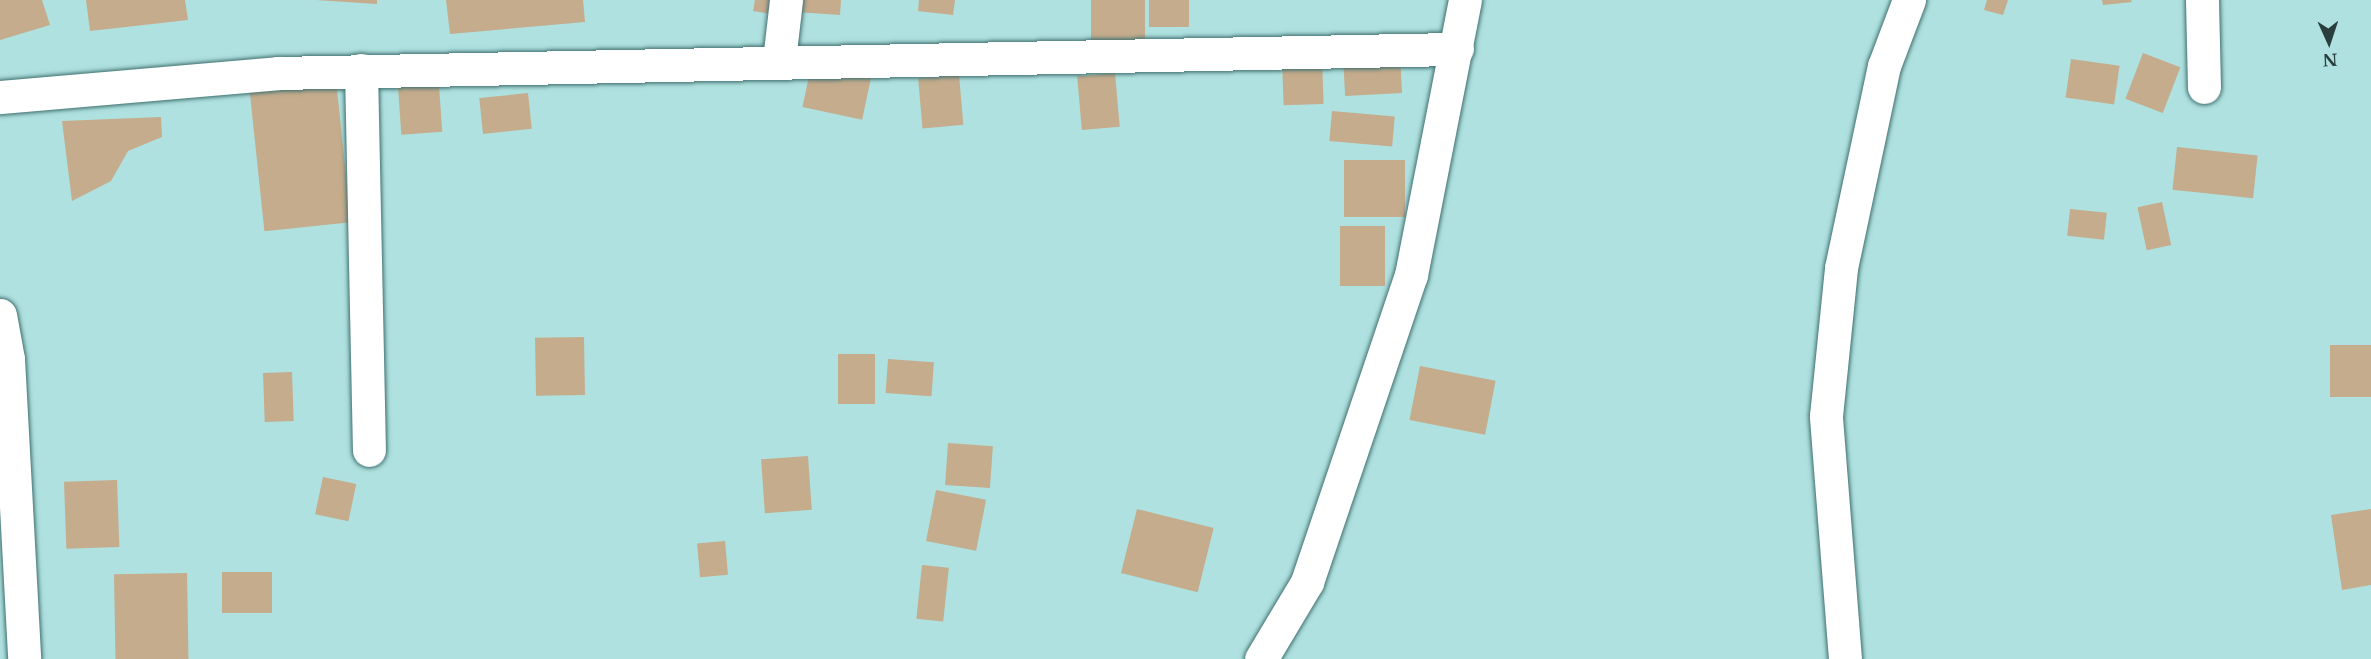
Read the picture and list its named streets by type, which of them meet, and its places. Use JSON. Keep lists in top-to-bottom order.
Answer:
{
  "north": "bottom"
}
